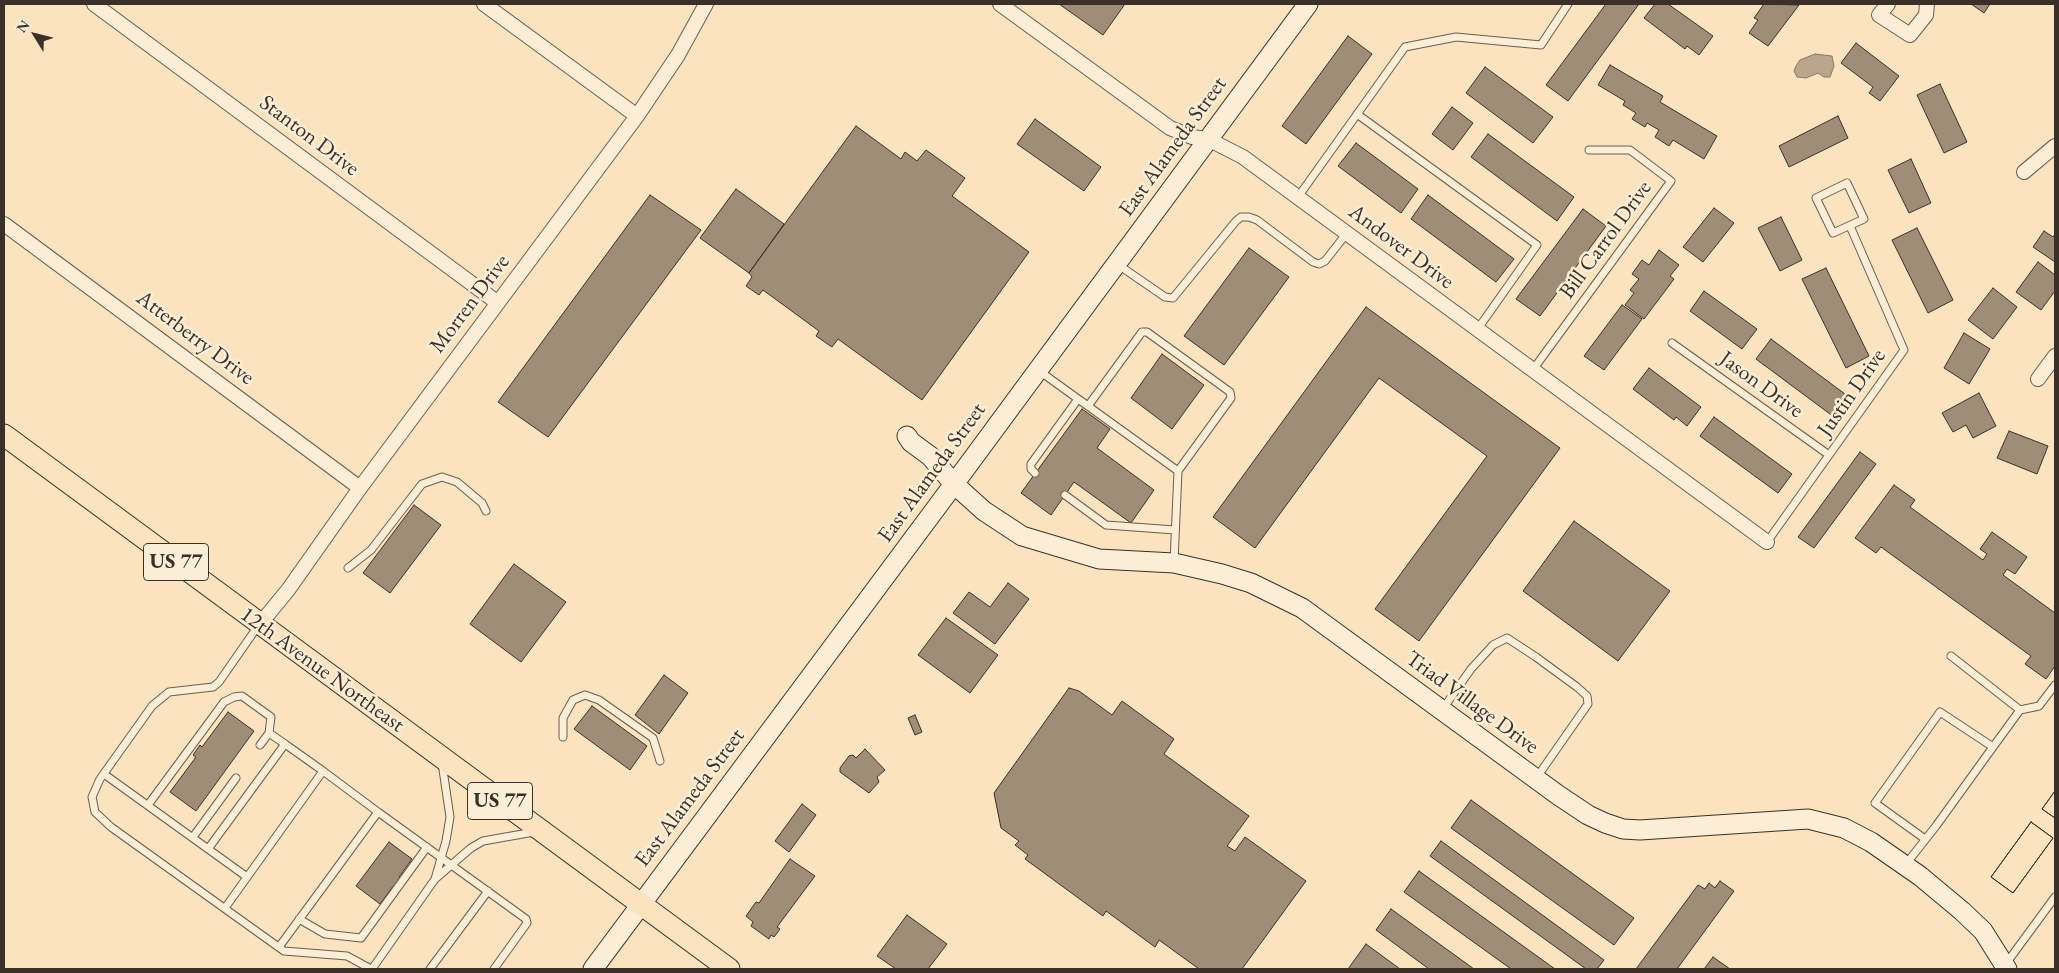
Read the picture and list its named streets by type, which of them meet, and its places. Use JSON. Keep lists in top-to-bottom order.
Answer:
{
  "streets": {
    "main road": ["US 77", "12th Avenue Northeast"],
    "street": [
      "Stanton Drive",
      "East Alameda Street",
      "Andover Drive",
      "Morren Drive",
      "Atterberry Drive",
      "Triad Village Drive"
    ],
    "lane": ["Bill Carrol Drive", "Jason Drive", "Justin Drive"]
  },
  "crossings": [
    ["Stanton Drive", "Morren Drive"],
    ["East Alameda Street", "Andover Drive"],
    ["East Alameda Street", "US 77"],
    ["East Alameda Street", "12th Avenue Northeast"],
    ["East Alameda Street", "Triad Village Drive"],
    ["Bill Carrol Drive", "Andover Drive"],
    ["Andover Drive", "Justin Drive"],
    ["Morren Drive", "Atterberry Drive"],
    ["Morren Drive", "12th Avenue Northeast"],
    ["Jason Drive", "Justin Drive"],
    ["US 77", "12th Avenue Northeast"]
  ],
  "north": "top left"
}
